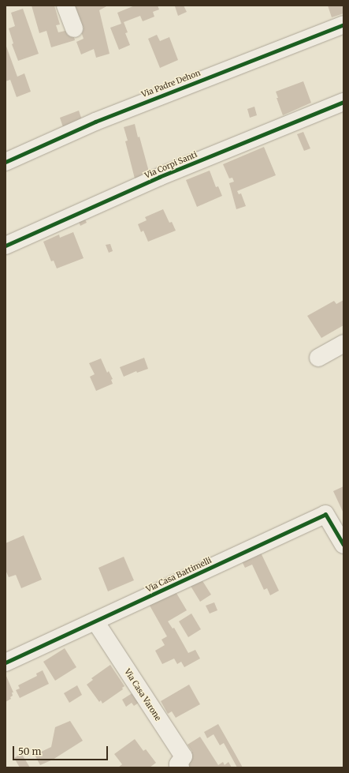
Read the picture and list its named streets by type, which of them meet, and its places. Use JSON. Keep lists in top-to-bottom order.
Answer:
{
  "streets": {
    "street": [
      "Via Padre Dehon",
      "Via Corpi Santi",
      "Via Casa Battimelli",
      "Via Casa Varone"
    ]
  },
  "crossings": [
    ["Via Casa Battimelli", "Via Casa Varone"]
  ],
  "scale_bar": "50 m"
}
